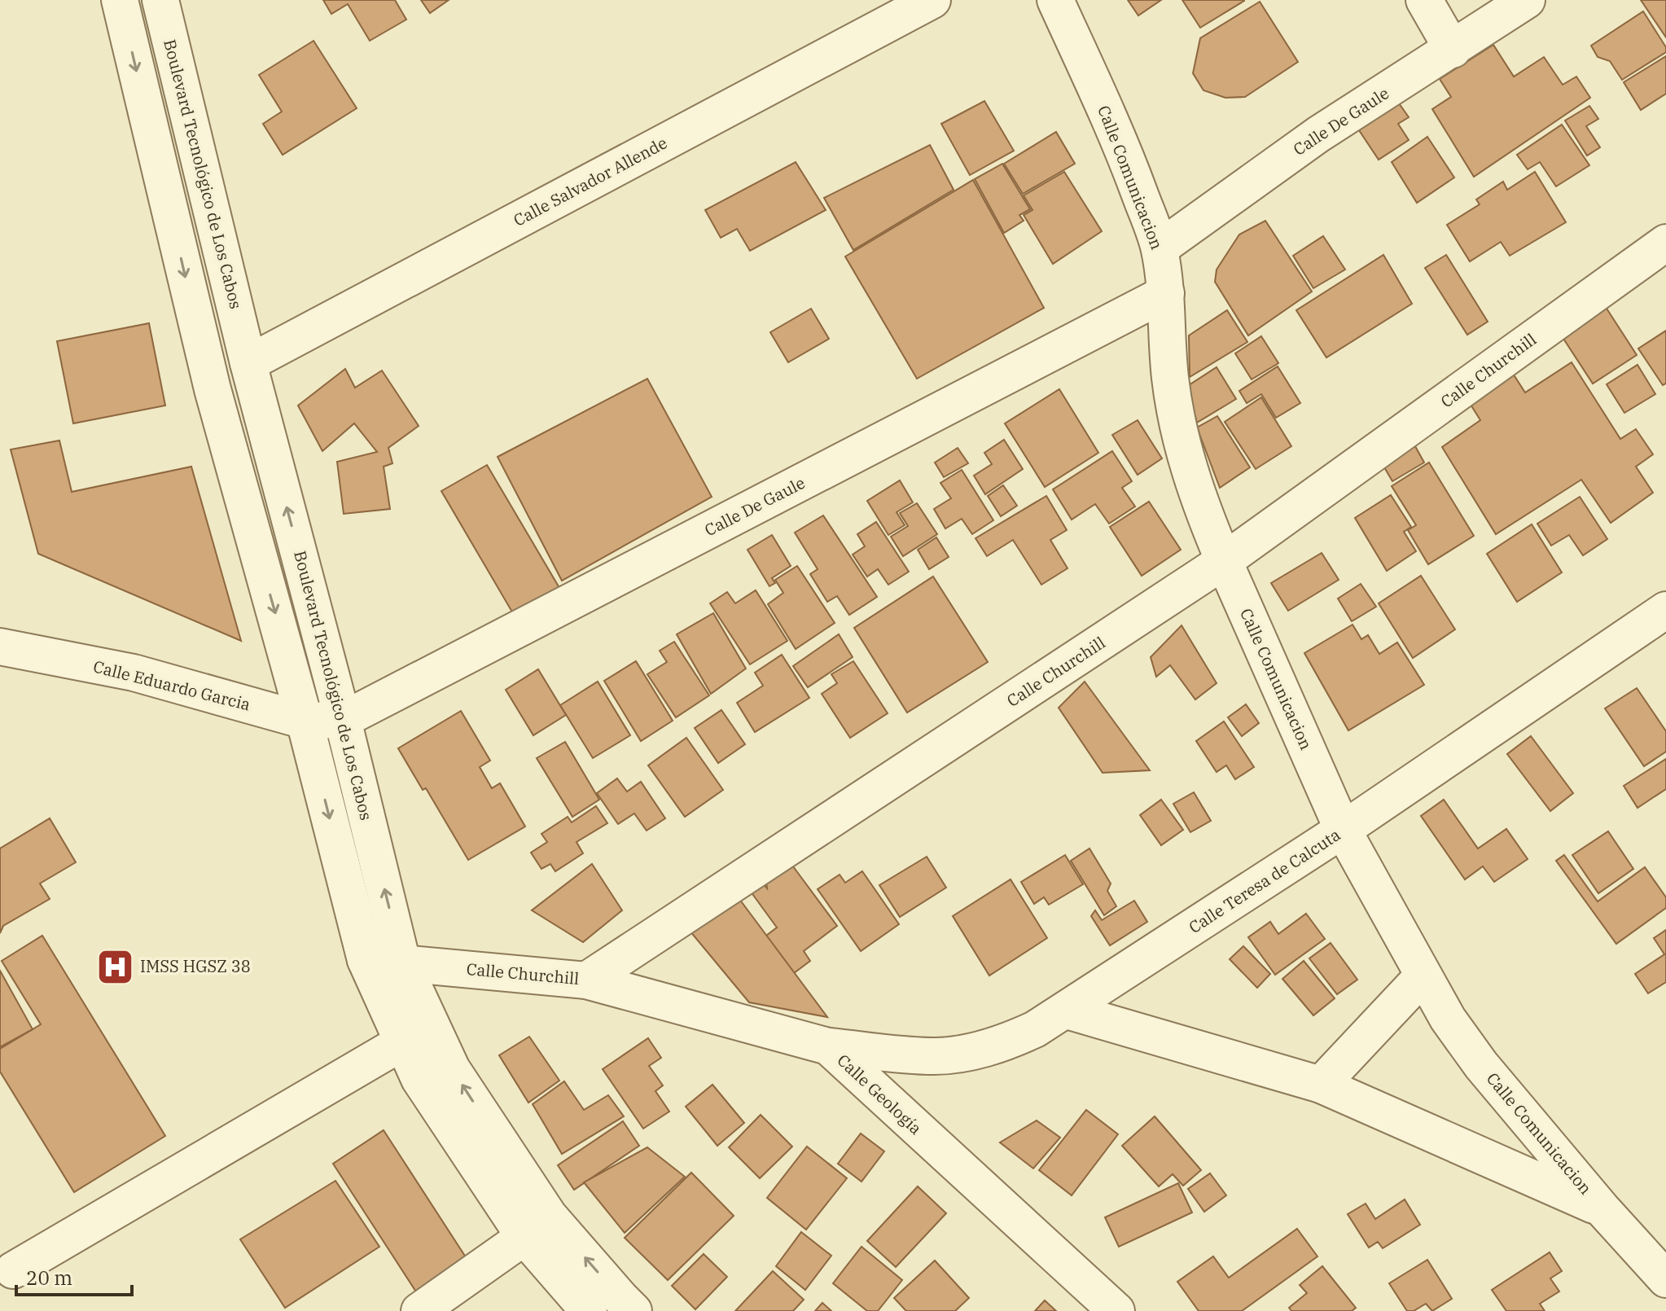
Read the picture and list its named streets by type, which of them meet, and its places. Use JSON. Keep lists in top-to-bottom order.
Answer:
{
  "streets": {
    "street": [
      "Calle De Gaule",
      "Boulevard Tecnológico de Los Cabos",
      "Calle Comunicacion",
      "Calle Salvador Allende",
      "Calle Churchill",
      "Calle Eduardo Garcia",
      "Calle Teresa de Calcuta",
      "Calle Geología"
    ]
  },
  "crossings": [
    ["Calle De Gaule", "Boulevard Tecnológico de Los Cabos"],
    ["Calle De Gaule", "Calle Comunicacion"],
    ["Calle De Gaule", "Calle Eduardo Garcia"],
    ["Boulevard Tecnológico de Los Cabos", "Calle Salvador Allende"],
    ["Boulevard Tecnológico de Los Cabos", "Calle Churchill"],
    ["Boulevard Tecnológico de Los Cabos", "Calle Eduardo Garcia"],
    ["Calle Comunicacion", "Calle Churchill"],
    ["Calle Comunicacion", "Calle Teresa de Calcuta"],
    ["Calle Churchill", "Calle Geología"],
    ["Calle Teresa de Calcuta", "Calle Geología"]
  ],
  "places": {
    "hospital": ["IMSS HGSZ 38"]
  },
  "scale_bar": "20 m"
}
